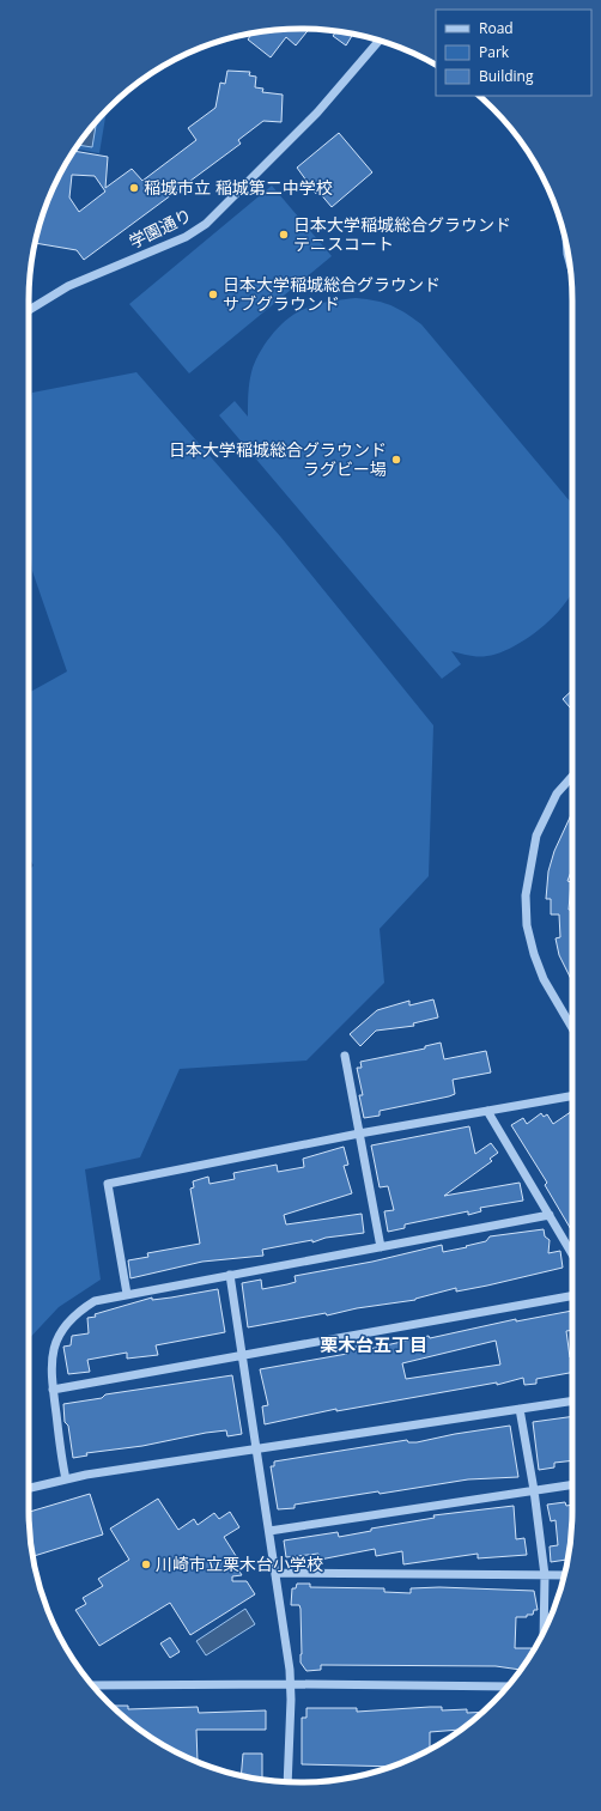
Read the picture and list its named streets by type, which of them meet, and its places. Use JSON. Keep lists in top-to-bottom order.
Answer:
{
  "streets": {
    "street": ["学園通り"]
  },
  "districts": ["栗木台五丁目"],
  "places": [
    "稲城市立 稲城第二中学校",
    "日本大学稲城総合グラウンド テニスコート",
    "日本大学稲城総合グラウンド サブグラウンド",
    "日本大学稲城総合グラウンド ラグビー場",
    "川崎市立栗木台小学校"
  ],
  "legend": ["Road", "Park", "Building"]
}
